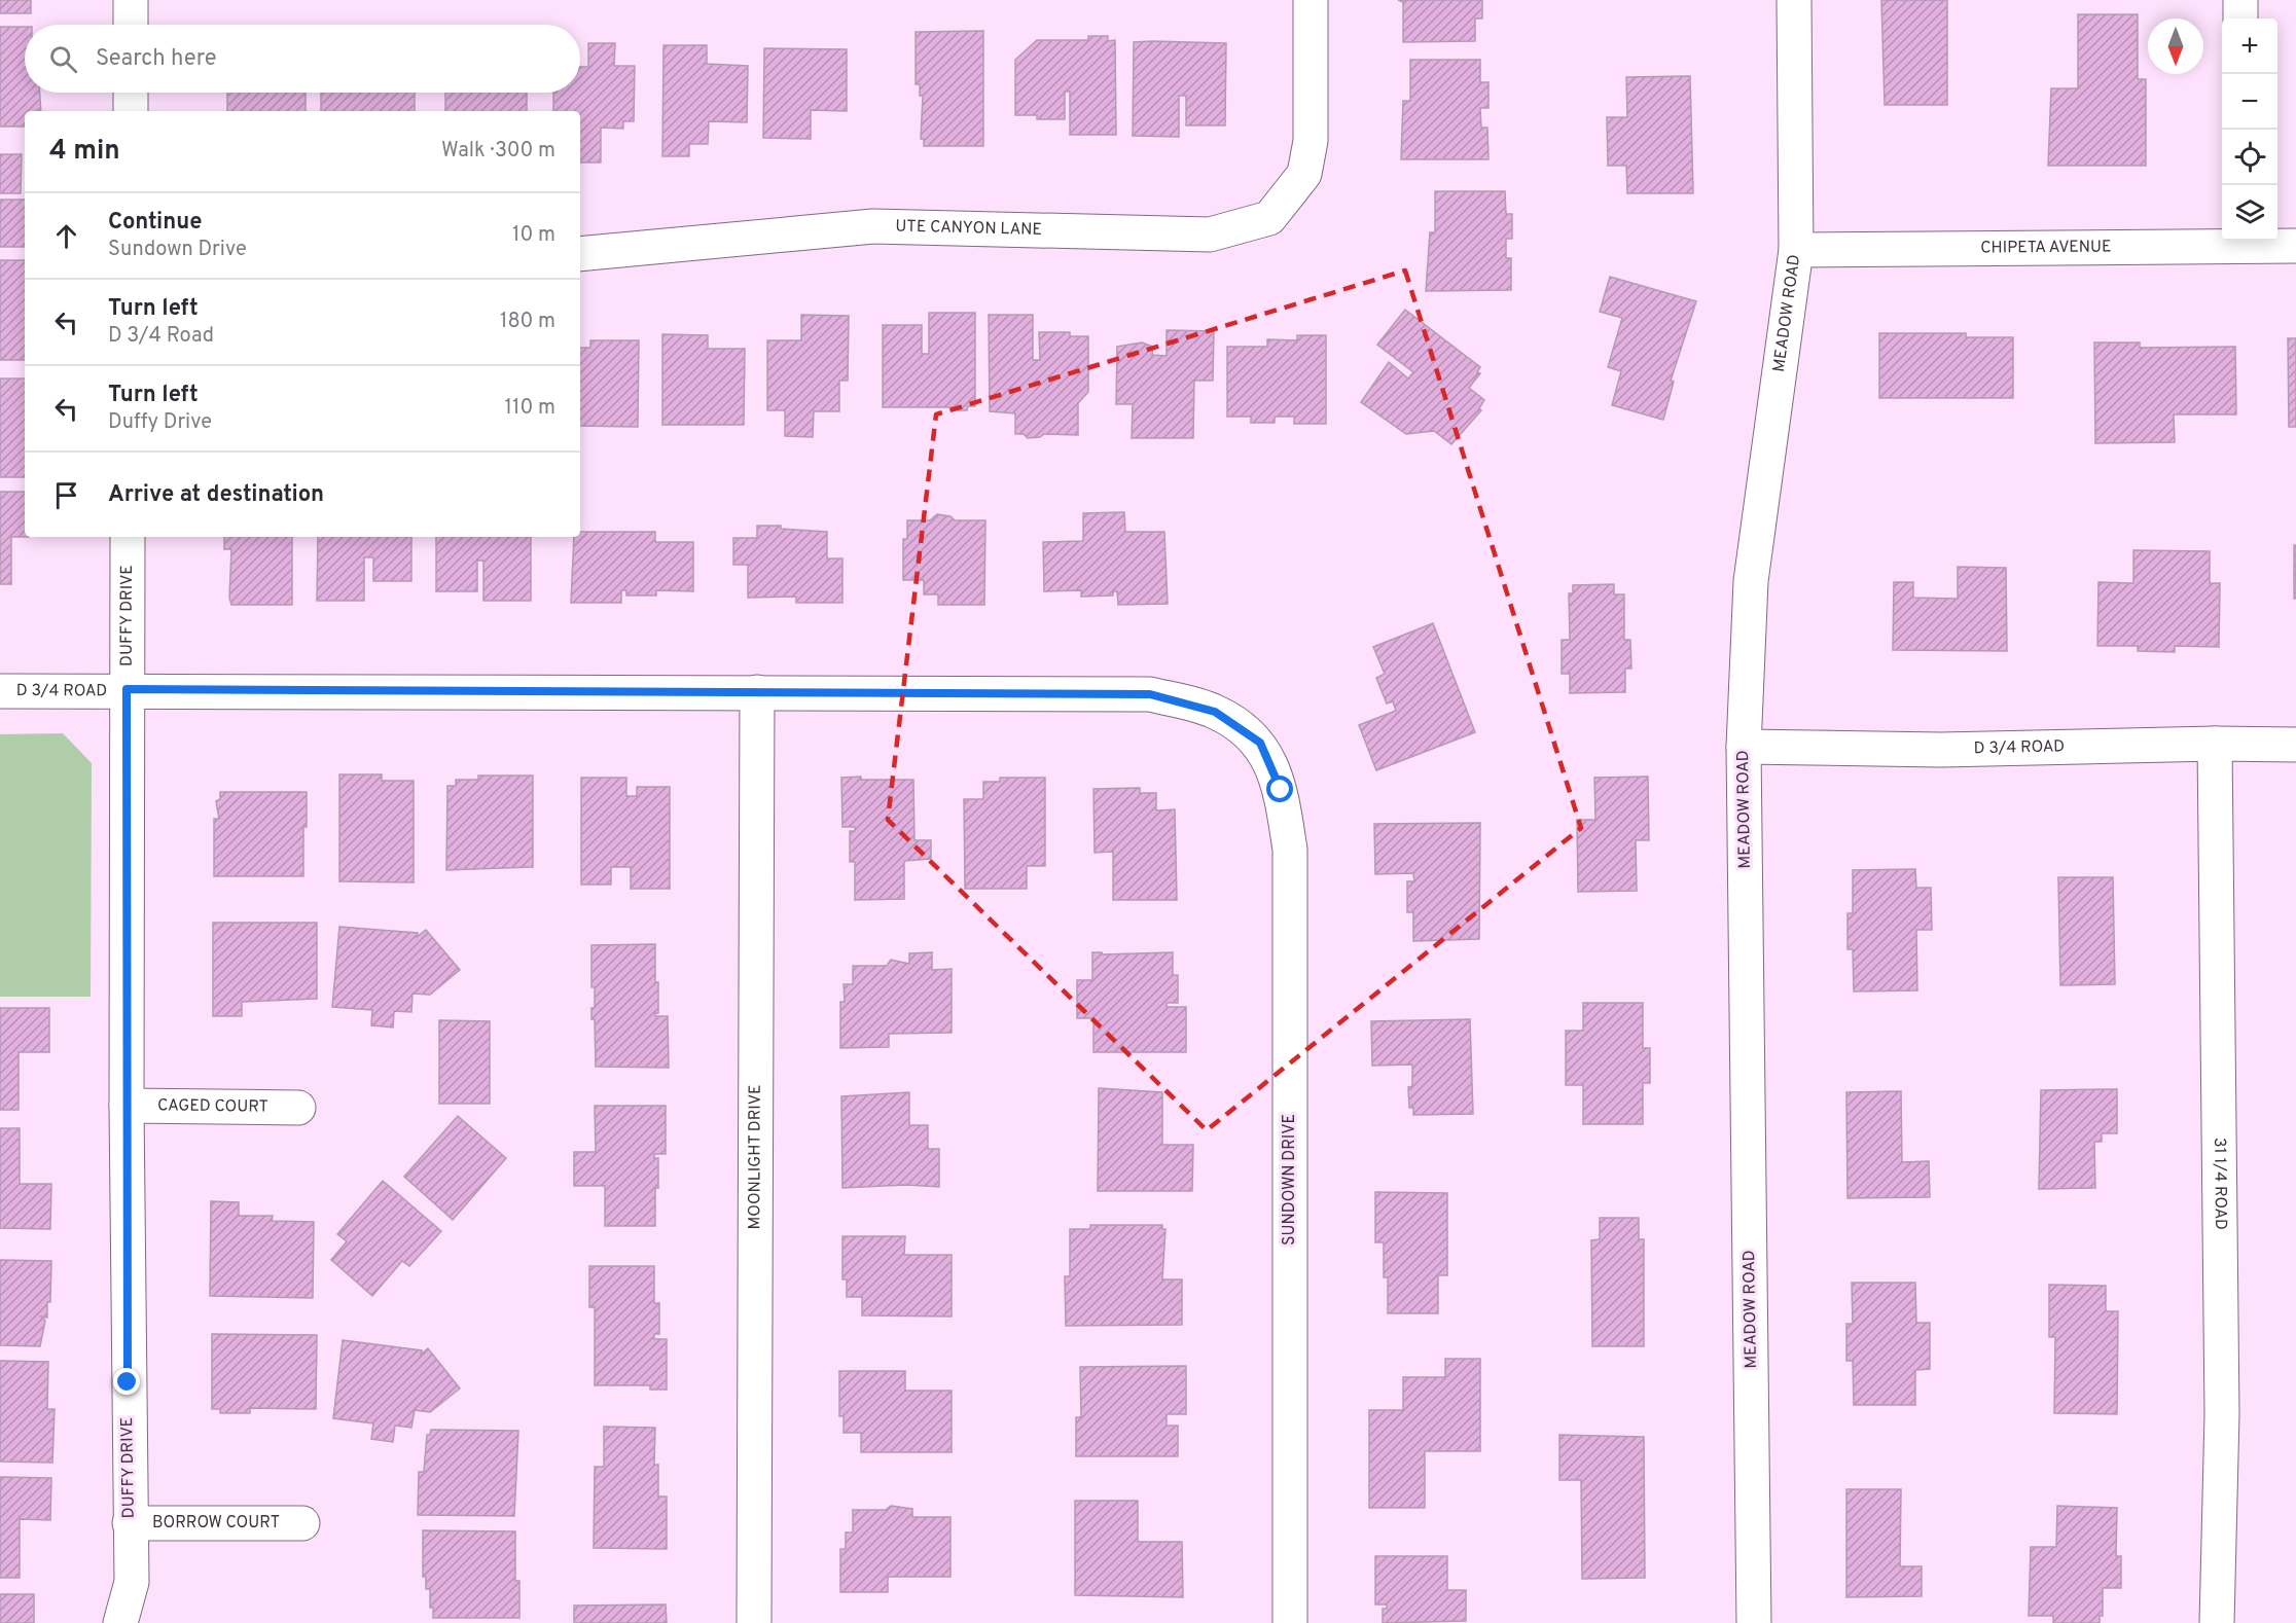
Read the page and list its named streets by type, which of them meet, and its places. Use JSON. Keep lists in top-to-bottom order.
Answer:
{
  "streets": {
    "street": [
      "UTE CANYON LANE",
      "CHIPETA AVENUE",
      "MEADOW ROAD",
      "DUFFY DRIVE",
      "D 3/4 ROAD",
      "CAGED COURT",
      "MOONLIGHT DRIVE",
      "SUNDOWN DRIVE",
      "31 1/4 ROAD",
      "BORROW COURT"
    ]
  },
  "crossings": [
    ["CHIPETA AVENUE", "MEADOW ROAD"],
    ["MEADOW ROAD", "D 3/4 ROAD"],
    ["DUFFY DRIVE", "D 3/4 ROAD"],
    ["DUFFY DRIVE", "CAGED COURT"],
    ["DUFFY DRIVE", "BORROW COURT"],
    ["D 3/4 ROAD", "MOONLIGHT DRIVE"],
    ["D 3/4 ROAD", "SUNDOWN DRIVE"],
    ["D 3/4 ROAD", "31 1/4 ROAD"]
  ],
  "north": "bottom",
  "page": {
    "map_buttons": ["+", "−"],
    "search": "Search here",
    "heading": ["4 min", "Walk · 300 m"],
    "list": [
      ["Continue", "Sundown Drive", "10 m"],
      ["Turn left", "D 3/4 Road", "180 m"],
      ["Turn left", "Duffy Drive", "110 m"],
      "Arrive at destination"
    ]
  }
}
